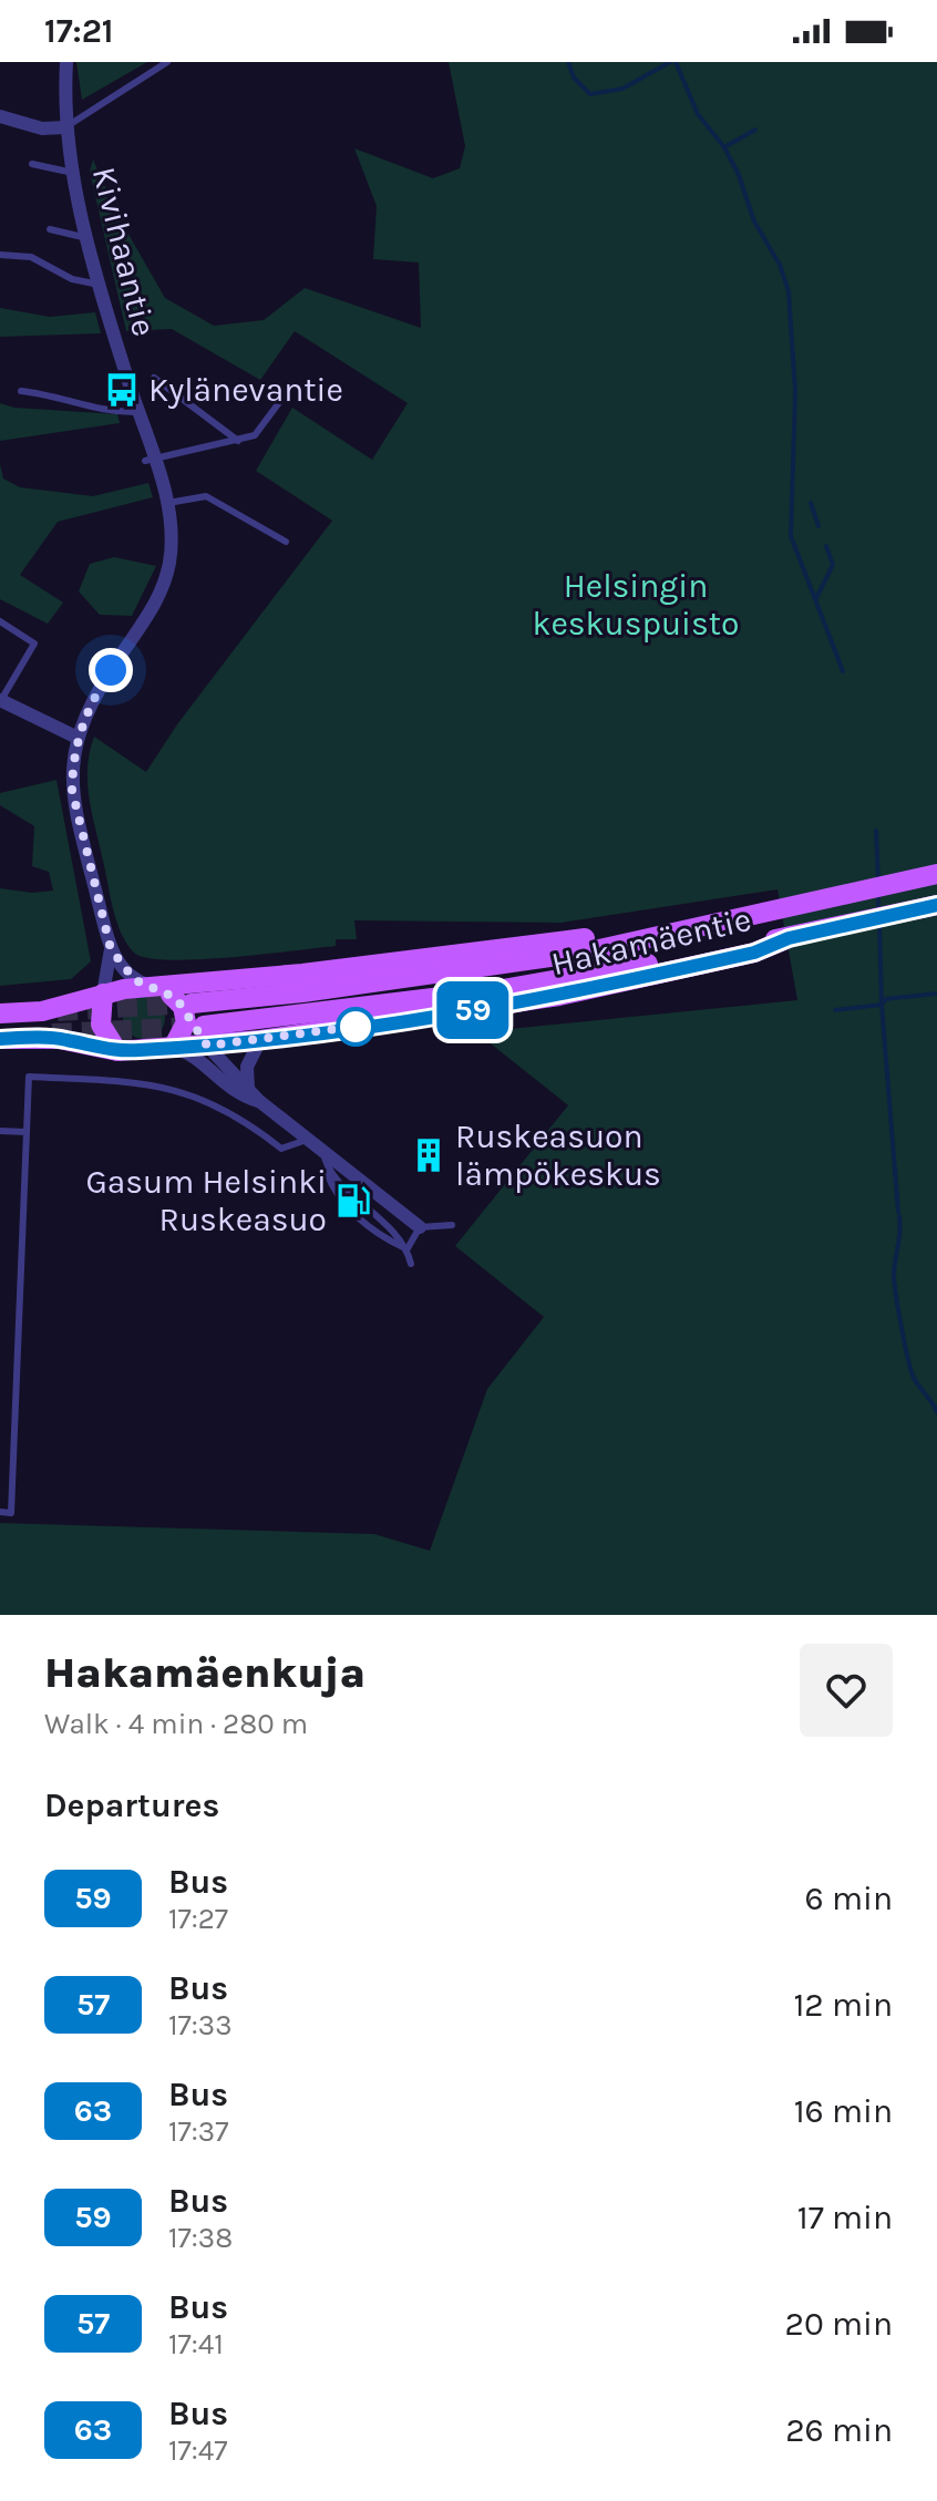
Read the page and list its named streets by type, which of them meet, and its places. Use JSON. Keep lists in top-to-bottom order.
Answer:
{
  "streets": {
    "main road": ["Hakamäentie"],
    "street": ["Kivihaantie"]
  },
  "crossings": [
    ["Kivihaantie", "Hakamäentie"]
  ],
  "parks": ["Helsingin keskuspuisto"],
  "places": {
    "bus stop": ["Kylänevantie"],
    "building": ["Ruskeasuon lämpökeskus"],
    "fuel station": ["Gasum Helsinki Ruskeasuo"]
  },
  "lines": ["bus line 59"],
  "page": {
    "status": "17:21",
    "on_map": "59",
    "heading": [
      ["Hakamäenkuja", "Walk · 4 min · 280 m"],
      "Departures"
    ],
    "list": [
      {
        "mark": "59",
        "name": "Bus",
        "note": "17:27",
        "value": "6 min"
      },
      {
        "mark": "57",
        "name": "Bus",
        "note": "17:33",
        "value": "12 min"
      },
      {
        "mark": "63",
        "name": "Bus",
        "note": "17:37",
        "value": "16 min"
      },
      {
        "mark": "59",
        "name": "Bus",
        "note": "17:38",
        "value": "17 min"
      },
      {
        "mark": "57",
        "name": "Bus",
        "note": "17:41",
        "value": "20 min"
      },
      {
        "mark": "63",
        "name": "Bus",
        "note": "17:47",
        "value": "26 min"
      }
    ]
  }
}
